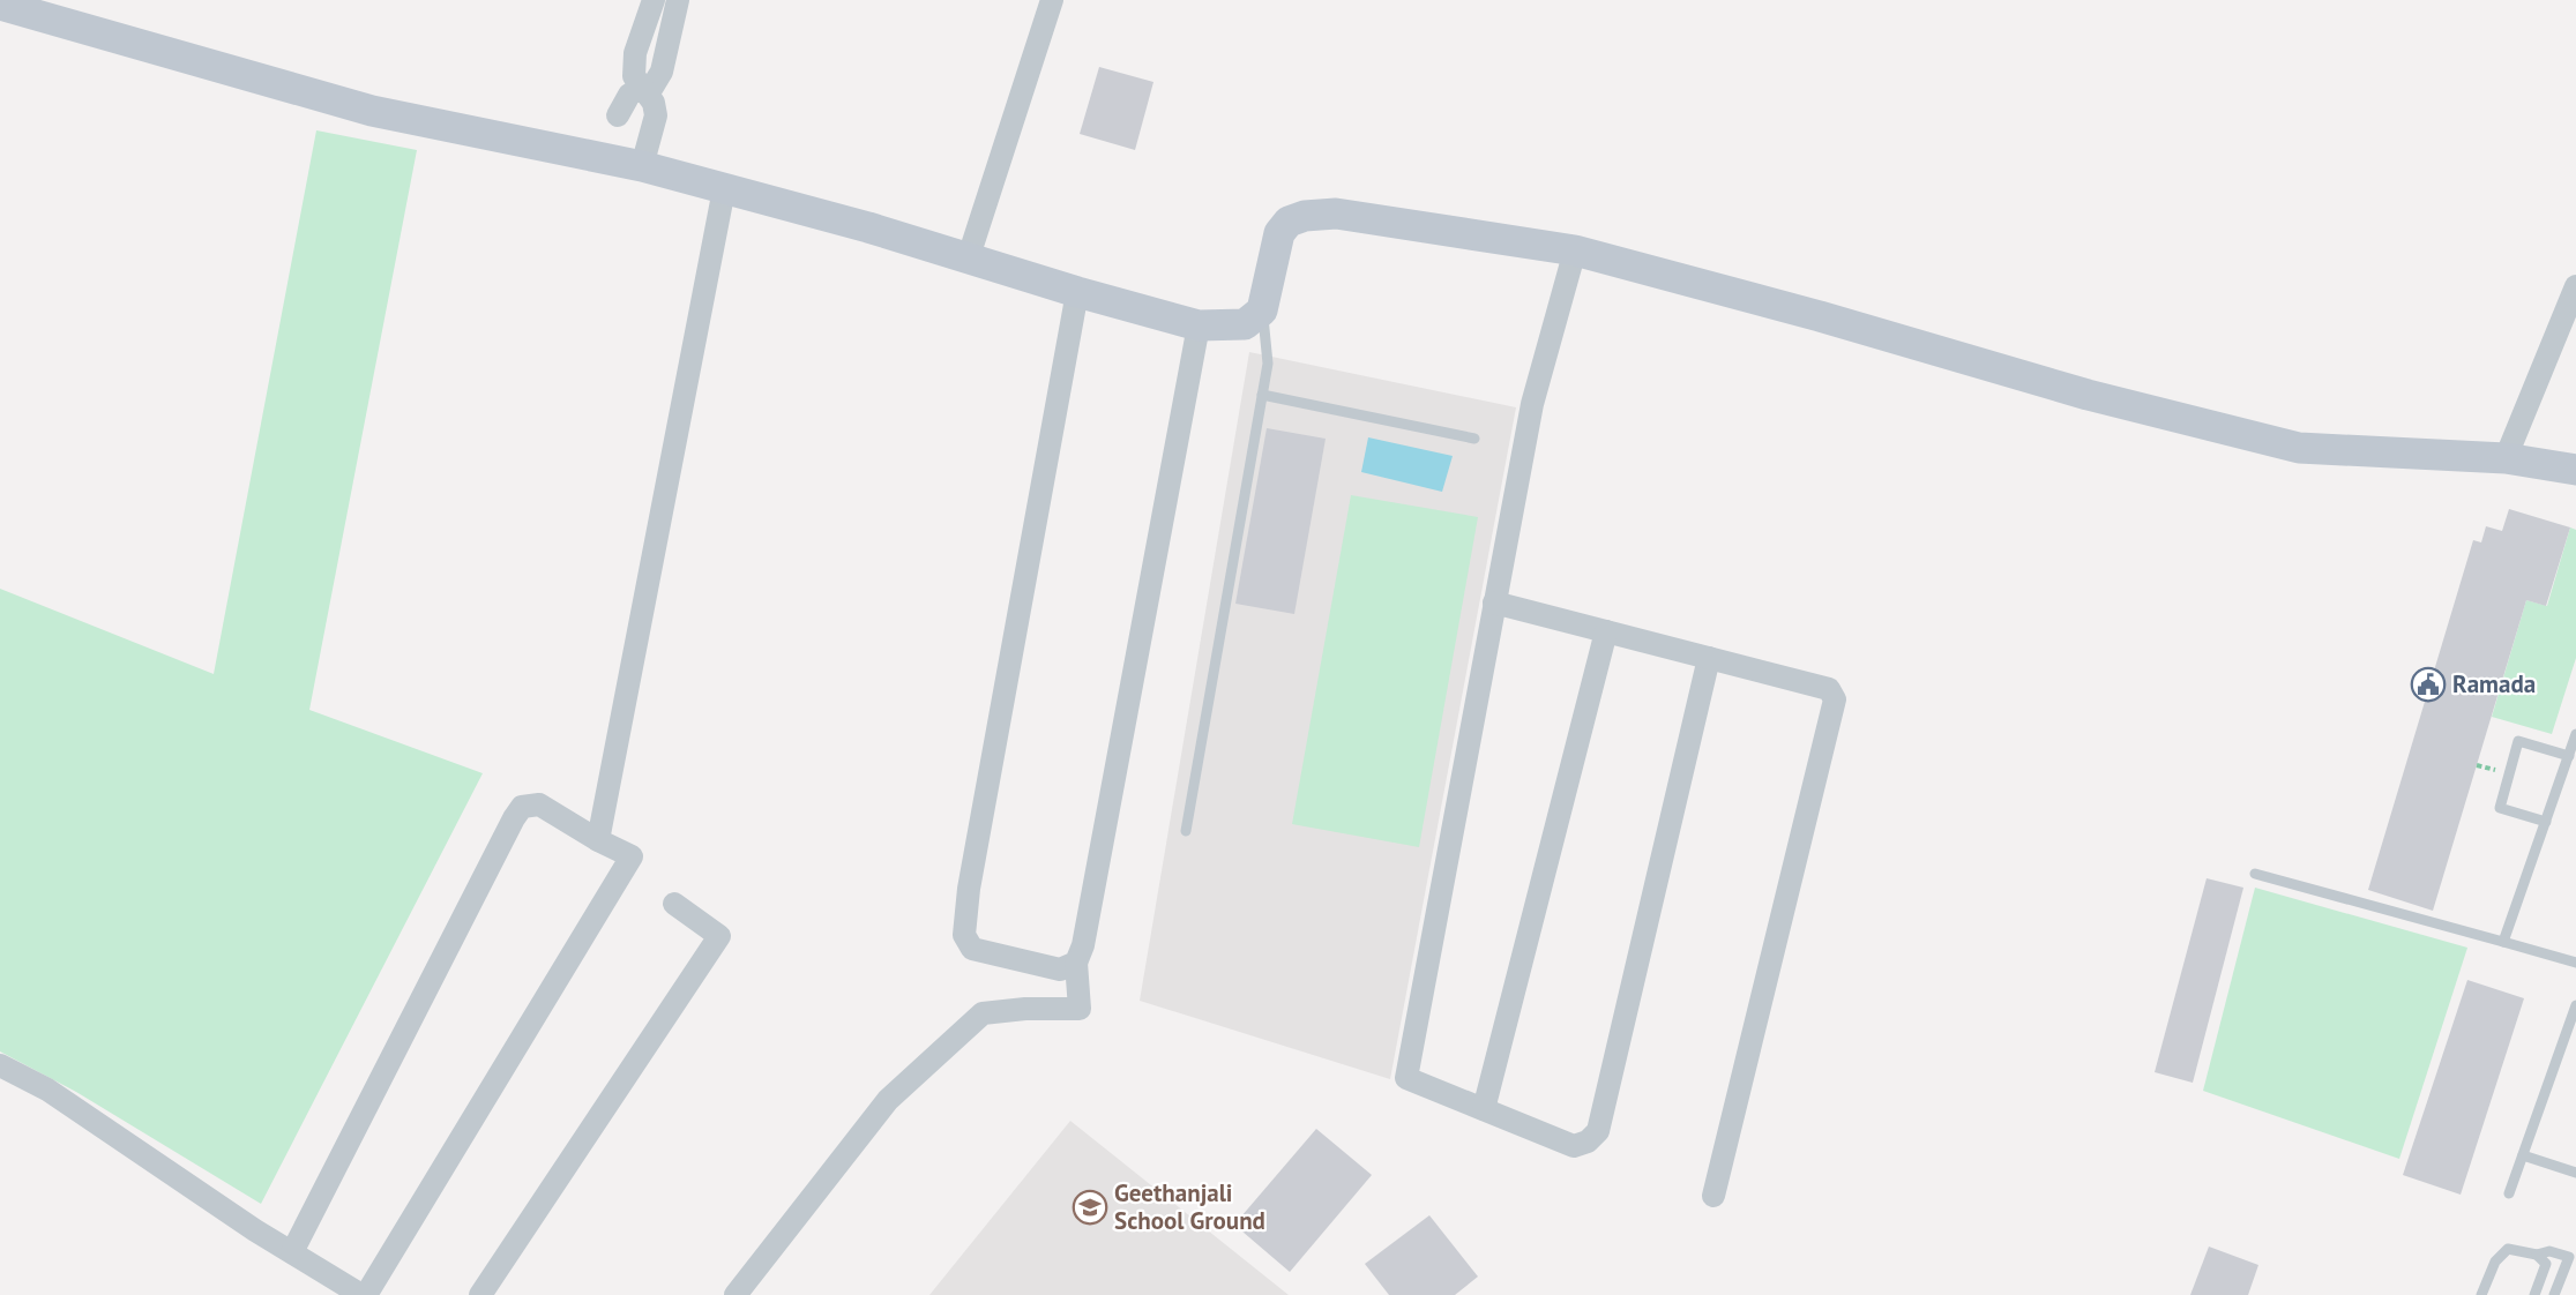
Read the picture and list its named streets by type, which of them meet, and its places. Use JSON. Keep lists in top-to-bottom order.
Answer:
{
  "places": {
    "public building": ["Ramada"],
    "school or university": ["Geethanjali School Ground"]
  }
}
